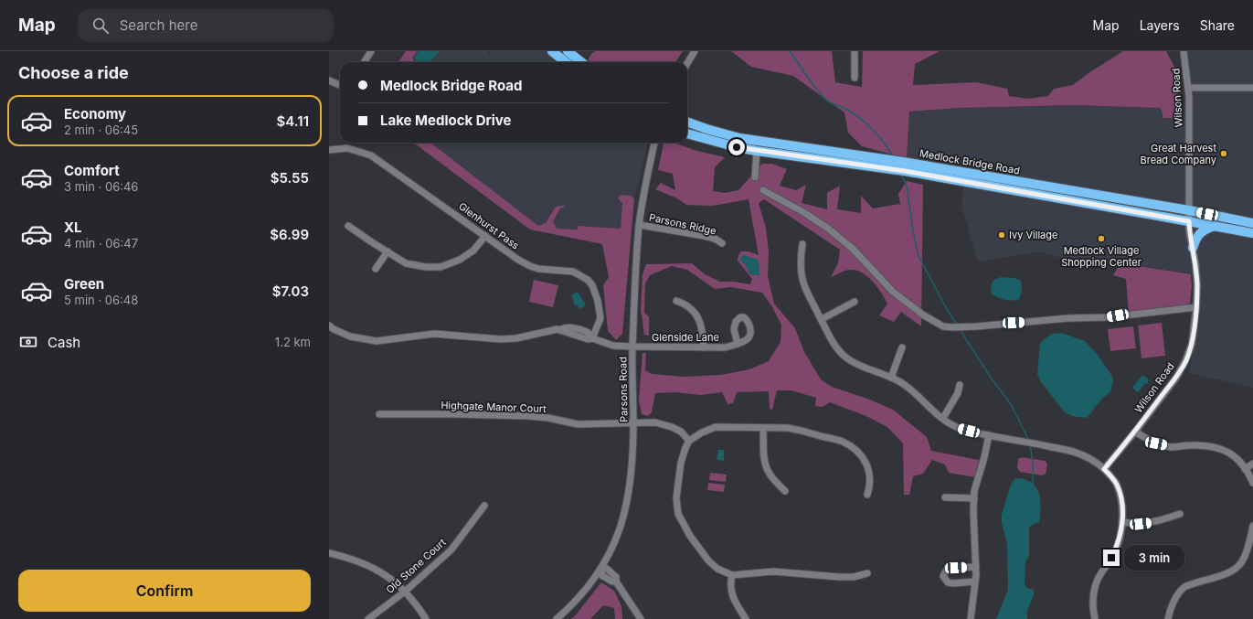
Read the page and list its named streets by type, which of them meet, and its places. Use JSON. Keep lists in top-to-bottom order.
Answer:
{
  "streets": {
    "highway": ["Medlock Bridge Road"],
    "street": [
      "Wilson Road",
      "Parsons Ridge",
      "Glenhurst Pass",
      "Glenside Lane",
      "Parsons Road",
      "Highgate Manor Court",
      "Old Stone Court"
    ]
  },
  "crossings": [
    ["Wilson Road", "Medlock Bridge Road"],
    ["Parsons Ridge", "Parsons Road"],
    ["Glenside Lane", "Parsons Road"],
    ["Parsons Road", "Highgate Manor Court"]
  ],
  "places": ["Great Harvest Bread Company", "Ivy Village", "Medlock Village Shopping Center"],
  "page": {
    "header": "Map",
    "search": "Search here",
    "nav": ["Map", "Layers", "Share"],
    "heading": "Choose a ride",
    "banner": ["Medlock Bridge Road", "Lake Medlock Drive"],
    "list": [
      {
        "name": "Economy",
        "note": "2 min · 06:45",
        "value": "$4.11"
      },
      {
        "name": "Comfort",
        "note": "3 min · 06:46",
        "value": "$5.55"
      },
      {
        "name": "XL",
        "note": "4 min · 06:47",
        "value": "$6.99"
      },
      {
        "name": "Green",
        "note": "5 min · 06:48",
        "value": "$7.03"
      }
    ],
    "pay": ["Cash", "1.2 km"],
    "bubble": "3 min",
    "buttons": "Confirm"
  }
}
